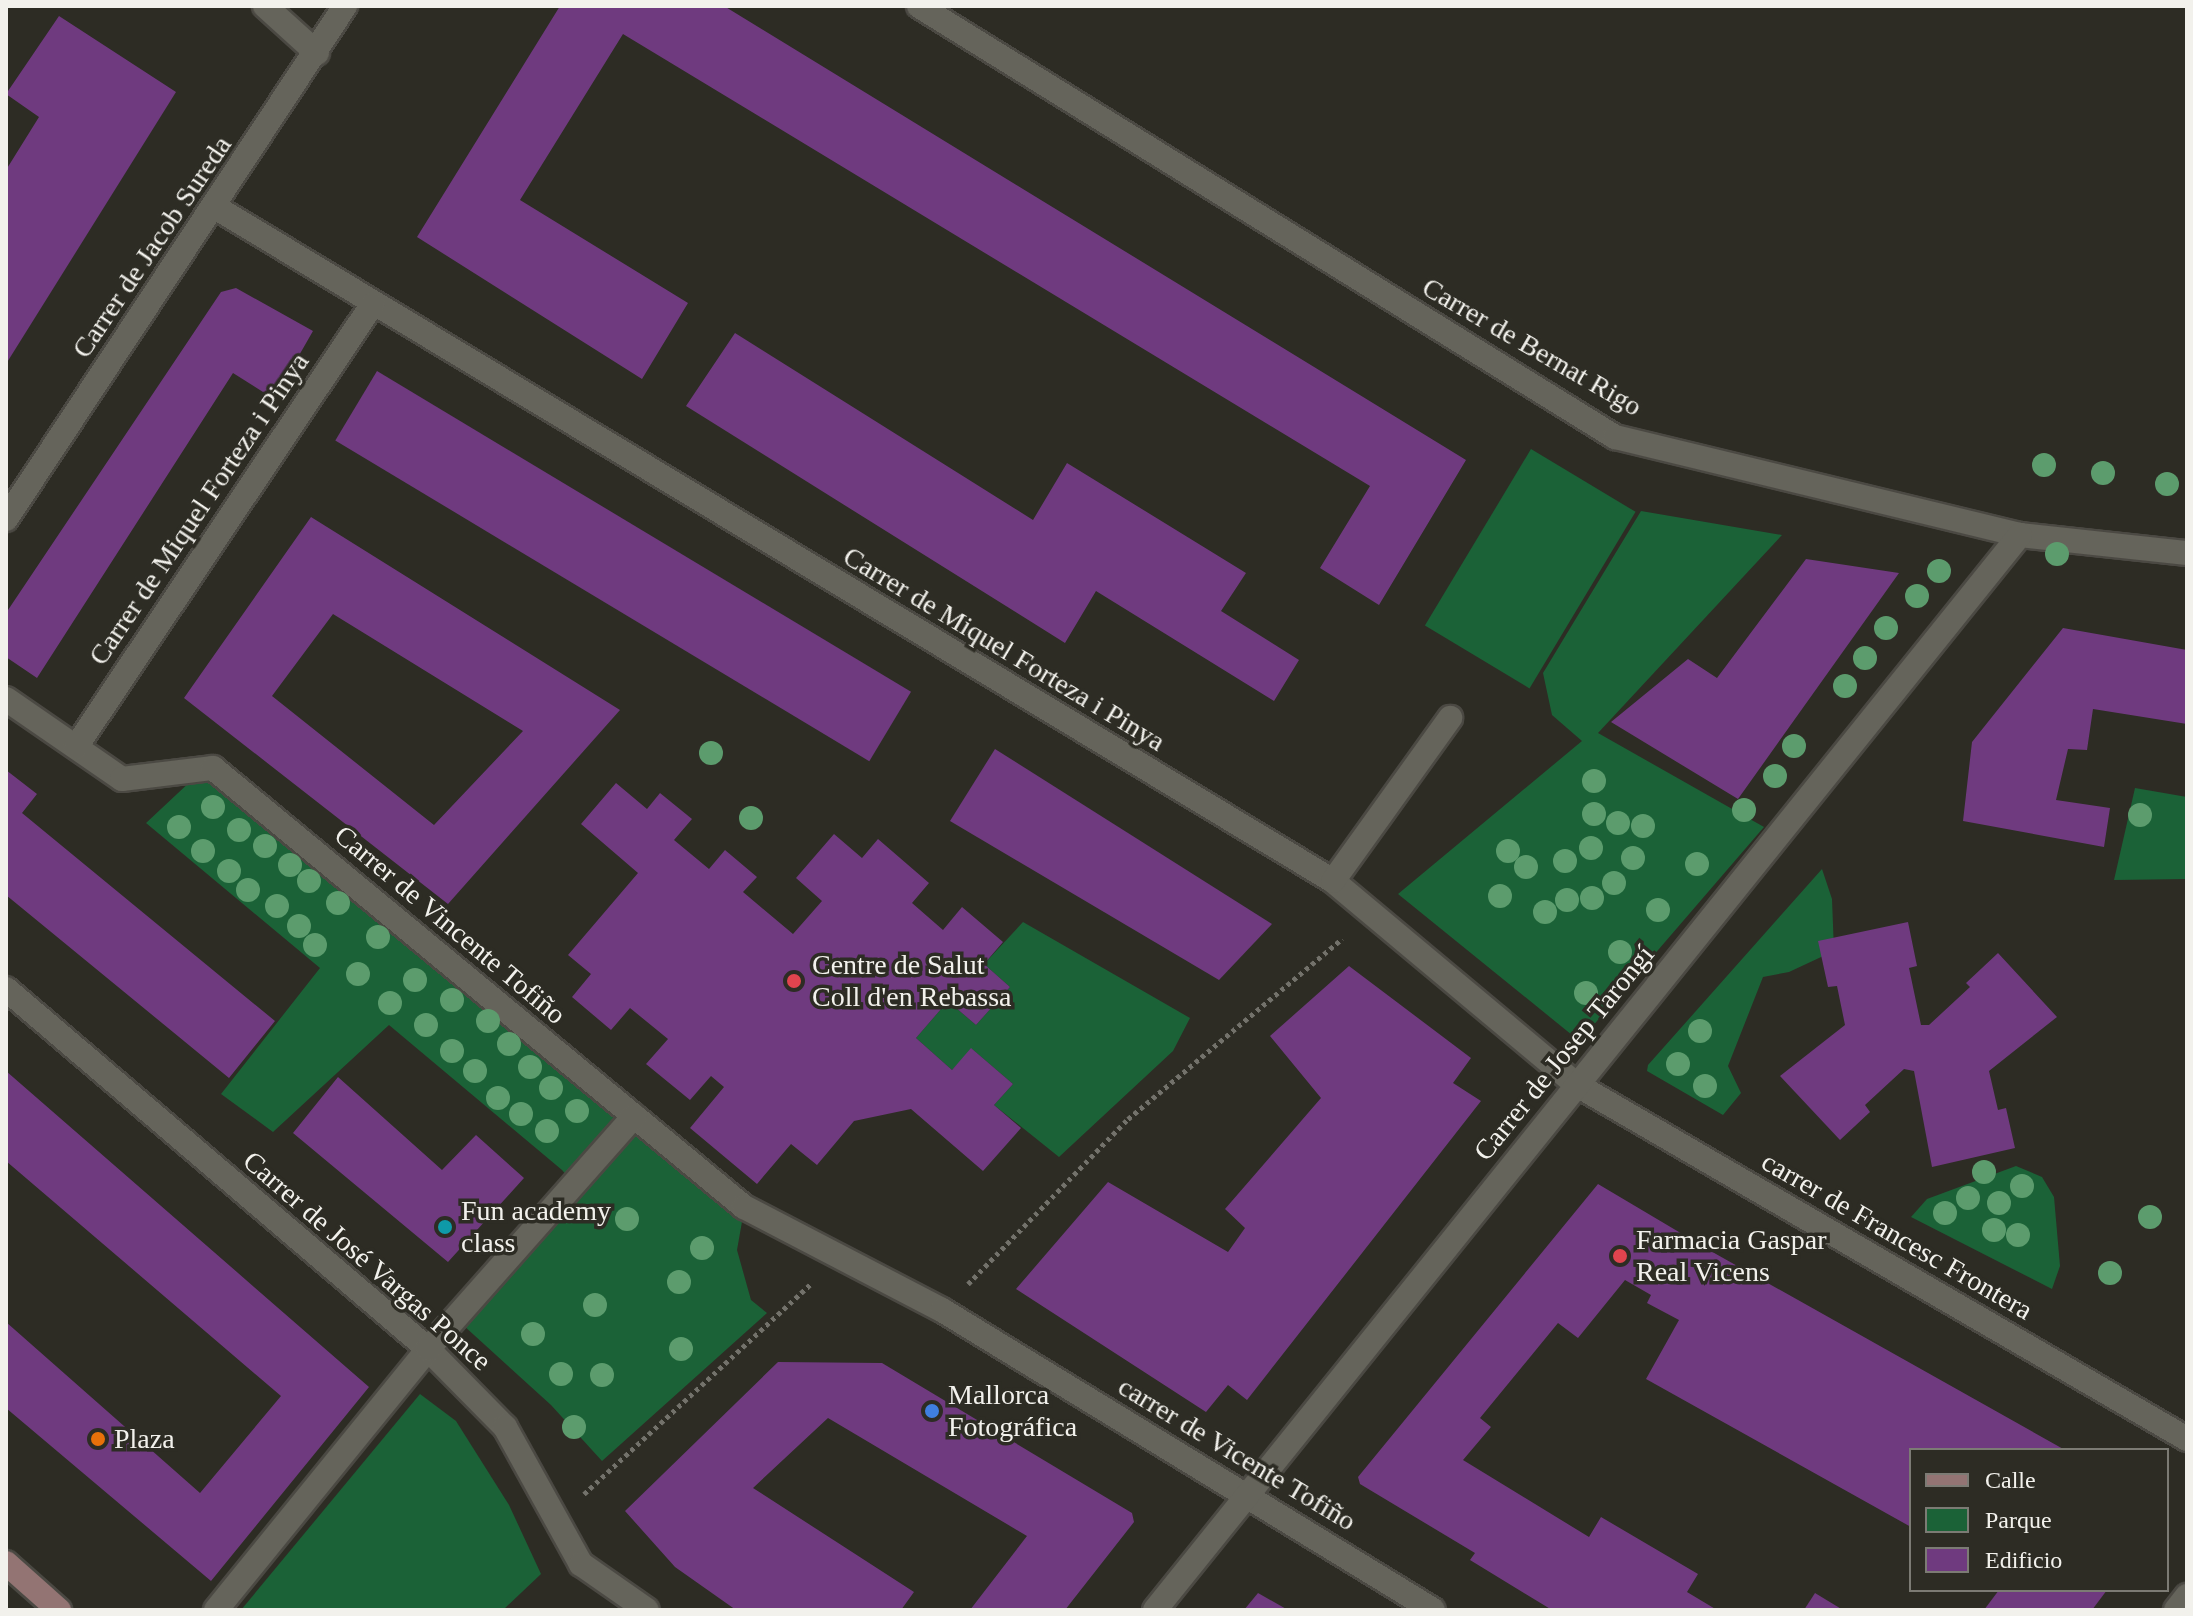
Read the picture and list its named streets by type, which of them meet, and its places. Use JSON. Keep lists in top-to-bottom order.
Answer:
{
  "streets": {
    "street": [
      "Carrer de Jacob Sureda",
      "Carrer de Bernat Rigo",
      "Carrer de Miquel Forteza i Pinya",
      "Carrer de Vincente Tofiño",
      "Carrer de Josep Tarongí",
      "carrer de Francesc Frontera",
      "Carrer de José Vargas Ponce",
      "carrer de Vicente Tofiño"
    ]
  },
  "crossings": [
    ["Carrer de Jacob Sureda", "Carrer de Miquel Forteza i Pinya"],
    ["Carrer de Bernat Rigo", "Carrer de Josep Tarongí"],
    ["Carrer de Miquel Forteza i Pinya", "Carrer de Vincente Tofiño"],
    ["Carrer de Miquel Forteza i Pinya", "Carrer de Josep Tarongí"],
    ["Carrer de Miquel Forteza i Pinya", "carrer de Francesc Frontera"],
    ["Carrer de Vincente Tofiño", "carrer de Vicente Tofiño"],
    ["Carrer de Josep Tarongí", "carrer de Francesc Frontera"],
    ["Carrer de Josep Tarongí", "carrer de Vicente Tofiño"]
  ],
  "places": [
    "Centre de Salut Coll d'en Rebassa",
    "Fun academy class",
    "Farmacia Gaspar Real Vicens",
    "Mallorca Fotográfica",
    "Plaza"
  ],
  "legend": ["Calle", "Parque", "Edificio"]
}
